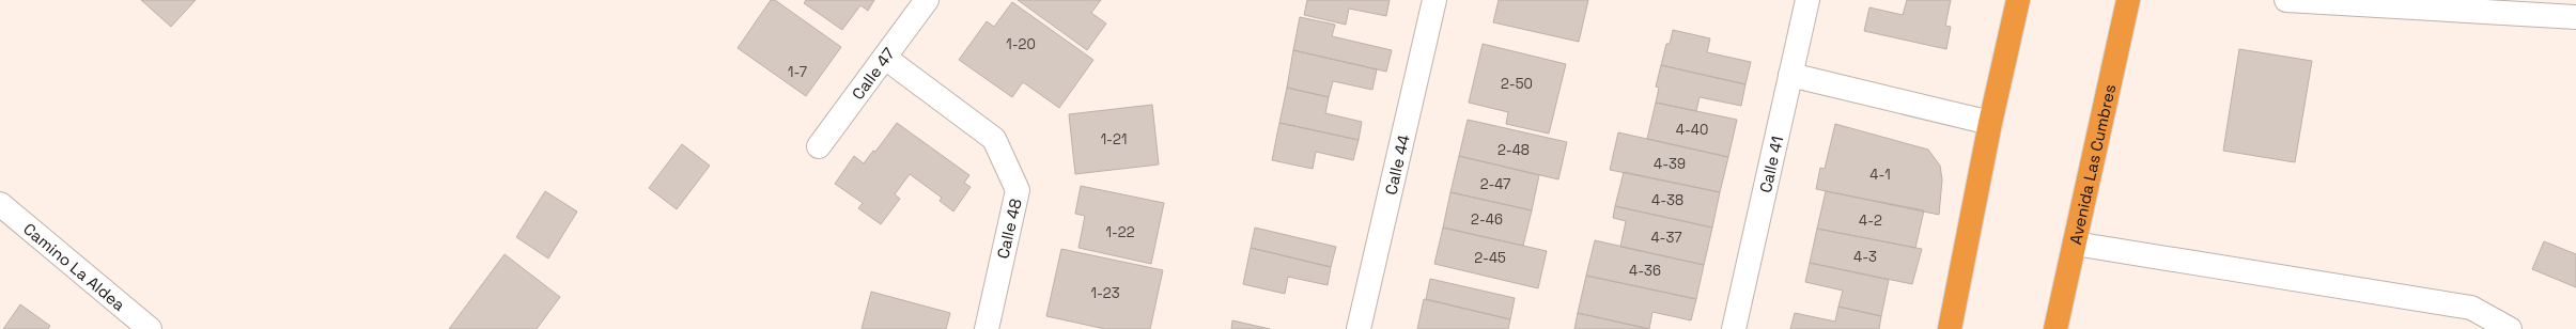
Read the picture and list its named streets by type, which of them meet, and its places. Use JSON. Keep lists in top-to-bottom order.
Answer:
{
  "streets": {
    "highway": ["Avenida Las Cumbres"],
    "street": [
      "Calle 47",
      "Calle 44",
      "Calle 41",
      "Calle 48",
      "Camino La Aldea"
    ]
  },
  "crossings": [
    ["Calle 47", "Calle 48"]
  ],
  "house_numbers": [
    "1-20",
    "1-7",
    "2-50",
    "4-40",
    "1-21",
    "2-48",
    "4-39",
    "4-1",
    "2-47",
    "4-38",
    "2-46",
    "4-2",
    "1-22",
    "4-37",
    "4-3",
    "2-45",
    "4-36",
    "1-23"
  ]
}
